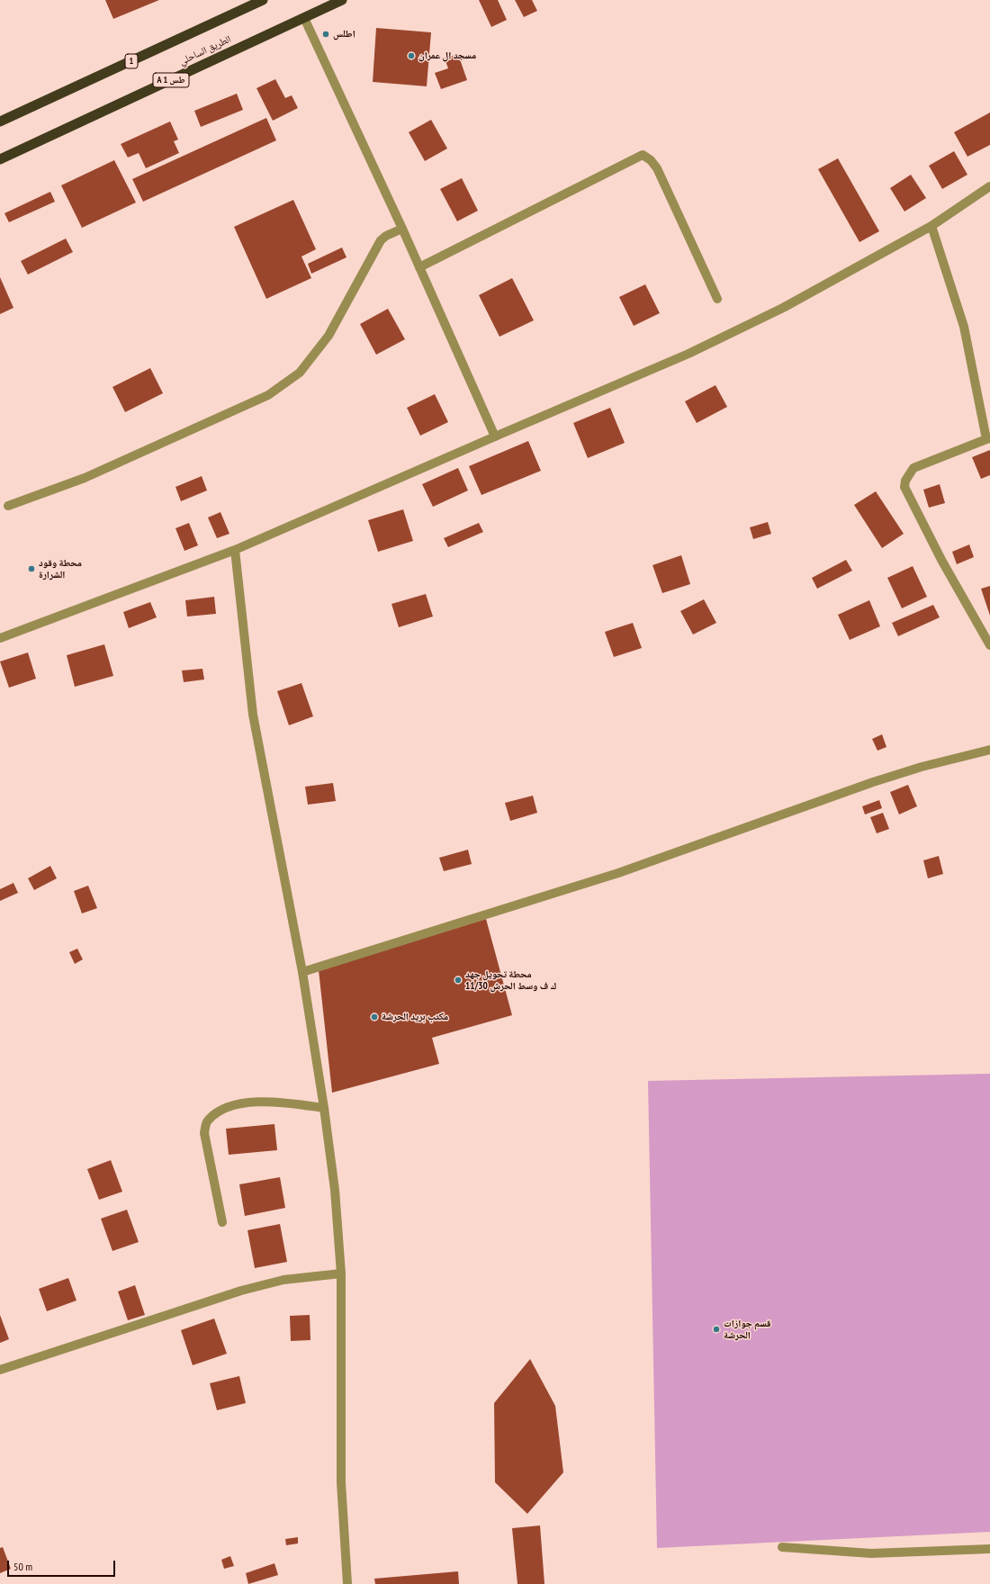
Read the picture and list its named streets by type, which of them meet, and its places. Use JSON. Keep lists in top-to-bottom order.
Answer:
{
  "streets": {
    "highway": ["الطريق الساحلي", "1", "A 1 طس"]
  },
  "places": [
    "اطلس",
    "مسجد ال عمران",
    "محطة وقود الشرارة",
    "محطة تحويل جهد 11/30 ك ف وسط الحرش",
    "مكتب بريد الحرشة",
    "قسم جوازات الحرشة"
  ],
  "scale_bar": "50 m"
}
